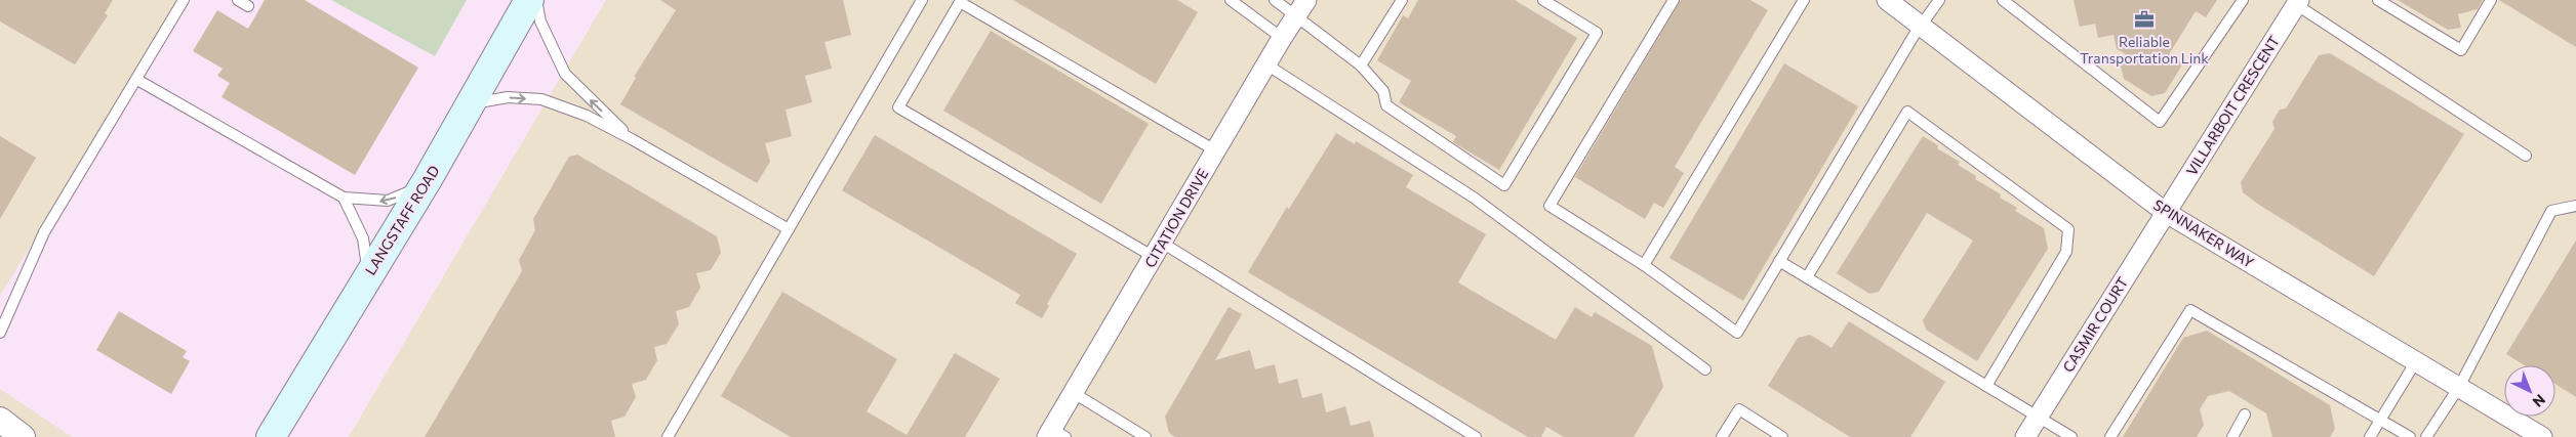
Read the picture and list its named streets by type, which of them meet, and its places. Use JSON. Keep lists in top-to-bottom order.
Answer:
{
  "streets": {
    "main road": ["LANGSTAFF ROAD"],
    "street": [
      "VILLARBOIT CRESCENT",
      "CITATION DRIVE",
      "SPINNAKER WAY",
      "CASMIR COURT"
    ]
  },
  "crossings": [
    ["VILLARBOIT CRESCENT", "SPINNAKER WAY"],
    ["VILLARBOIT CRESCENT", "CASMIR COURT"],
    ["SPINNAKER WAY", "CASMIR COURT"]
  ],
  "places": {
    "office": ["Reliable Transportation Link"]
  },
  "north": "bottom right"
}
